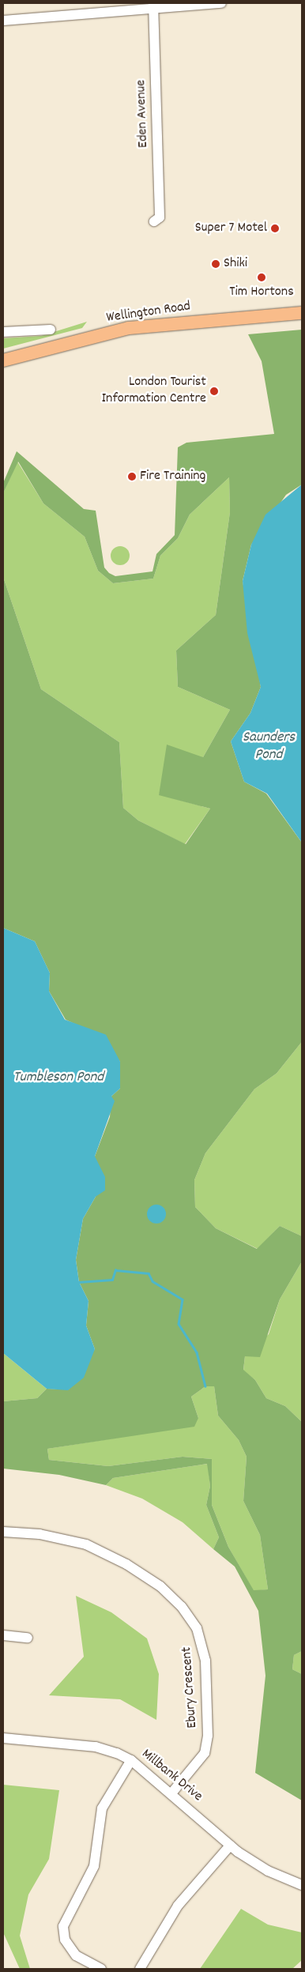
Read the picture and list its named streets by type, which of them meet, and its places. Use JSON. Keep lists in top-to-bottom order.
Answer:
{
  "streets": {
    "main road": ["Wellington Road"],
    "street": ["Eden Avenue", "Ebury Crescent", "Millbank Drive"]
  },
  "crossings": [
    ["Ebury Crescent", "Millbank Drive"]
  ],
  "water": ["Saunders Pond", "Tumbleson Pond"],
  "places": [
    "Super 7 Motel",
    "Shiki",
    "Tim Hortons",
    "London Tourist Information Centre",
    "Fire Training"
  ]
}
